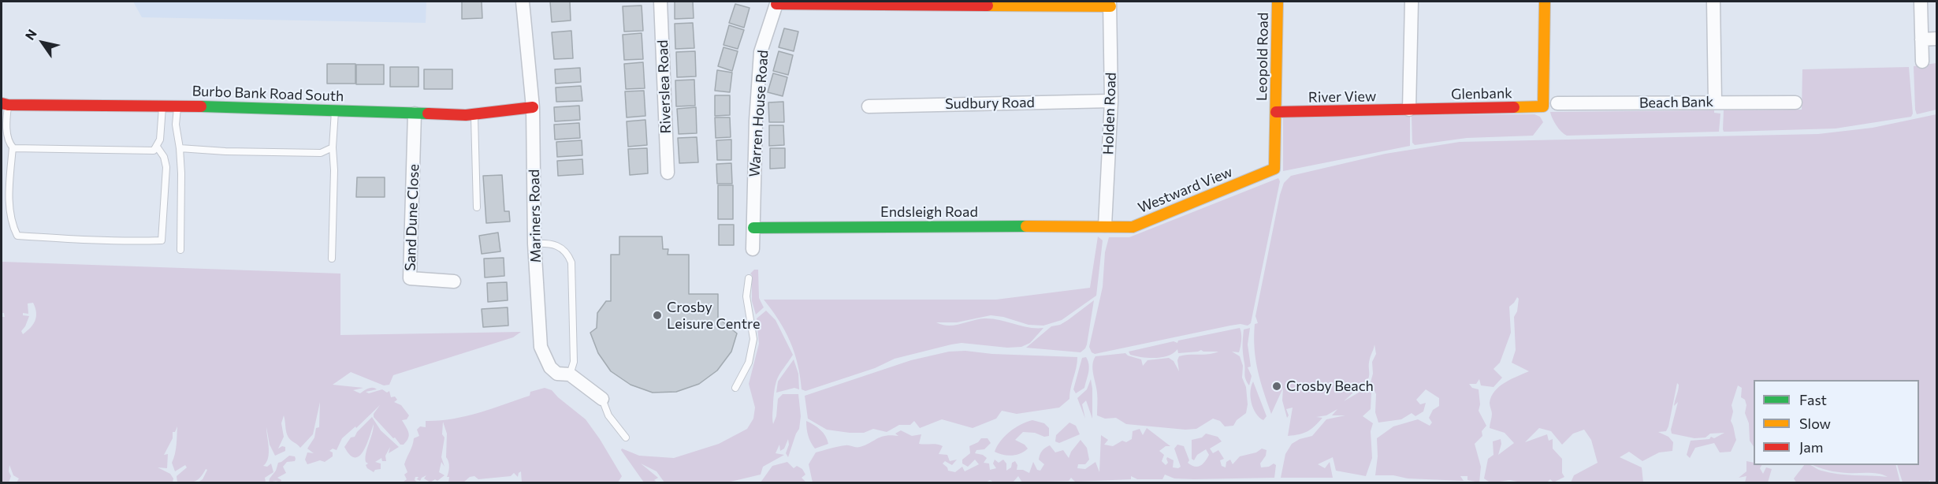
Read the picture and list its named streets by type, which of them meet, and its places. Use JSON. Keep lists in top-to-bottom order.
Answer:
{
  "streets": {
    "street": [
      "Leopold Road",
      "Riverslea Road",
      "Burbo Bank Road South",
      "Glenbank",
      "River View",
      "Beach Bank",
      "Sudbury Road",
      "Warren House Road",
      "Holden Road",
      "Westward View",
      "Endsleigh Road",
      "Mariners Road",
      "Sand Dune Close"
    ]
  },
  "crossings": [
    ["Leopold Road", "River View"],
    ["Leopold Road", "Westward View"],
    ["Burbo Bank Road South", "Mariners Road"],
    ["Burbo Bank Road South", "Sand Dune Close"],
    ["Glenbank", "River View"],
    ["Sudbury Road", "Holden Road"],
    ["Warren House Road", "Endsleigh Road"],
    ["Holden Road", "Westward View"],
    ["Holden Road", "Endsleigh Road"],
    ["Westward View", "Endsleigh Road"]
  ],
  "places": ["Crosby Leisure Centre", "Crosby Beach"],
  "legend": ["Fast", "Slow", "Jam"],
  "north": "top left"
}
